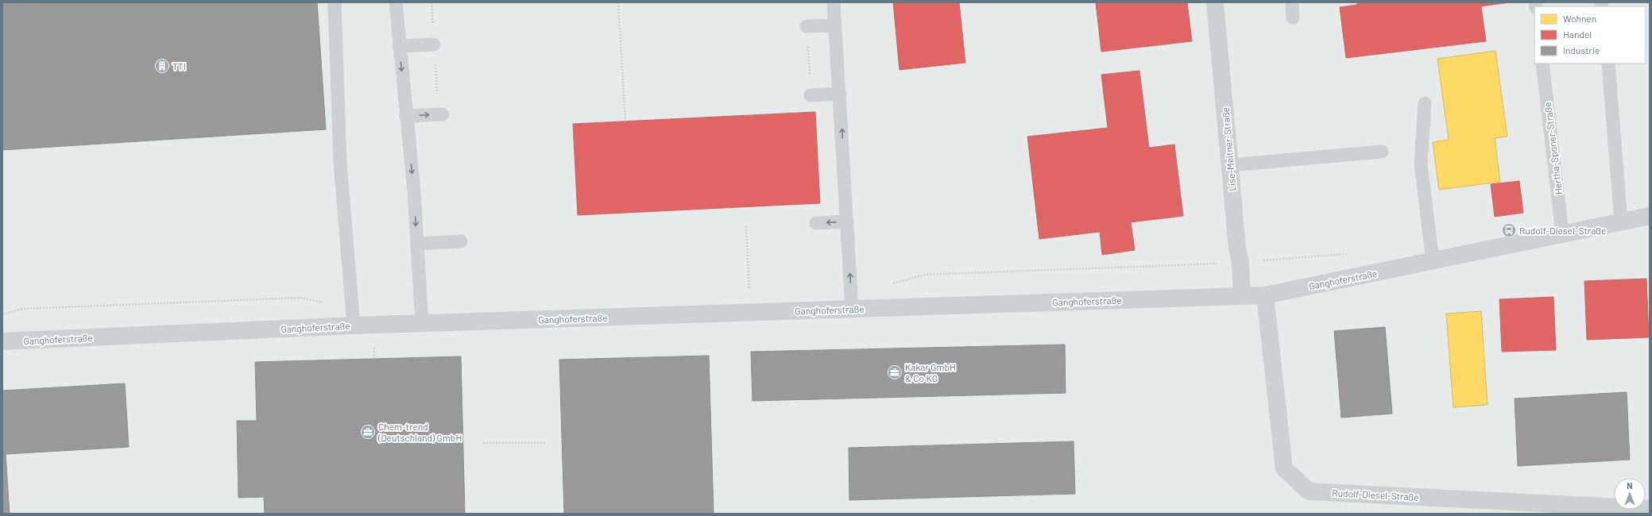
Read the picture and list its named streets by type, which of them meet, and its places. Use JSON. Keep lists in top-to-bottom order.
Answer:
{
  "streets": {
    "street": ["Lise-Meitner-Straße", "Ganghoferstraße", "Rudolf-Diesel-Straße"],
    "lane": ["Hertha-Sponer-Straße"]
  },
  "crossings": [
    ["Hertha-Sponer-Straße", "Ganghoferstraße"],
    ["Lise-Meitner-Straße", "Ganghoferstraße"],
    ["Ganghoferstraße", "Rudolf-Diesel-Straße"]
  ],
  "places": {
    "building": ["TTI"],
    "bus stop": ["Rudolf-Diesel-Straße"],
    "office": ["Kakar GmbH & Co KG", "Chem-trend (Deutschland) GmbH"]
  },
  "legend": ["Wohnen", "Handel", "Industrie"],
  "north": "top"
}
